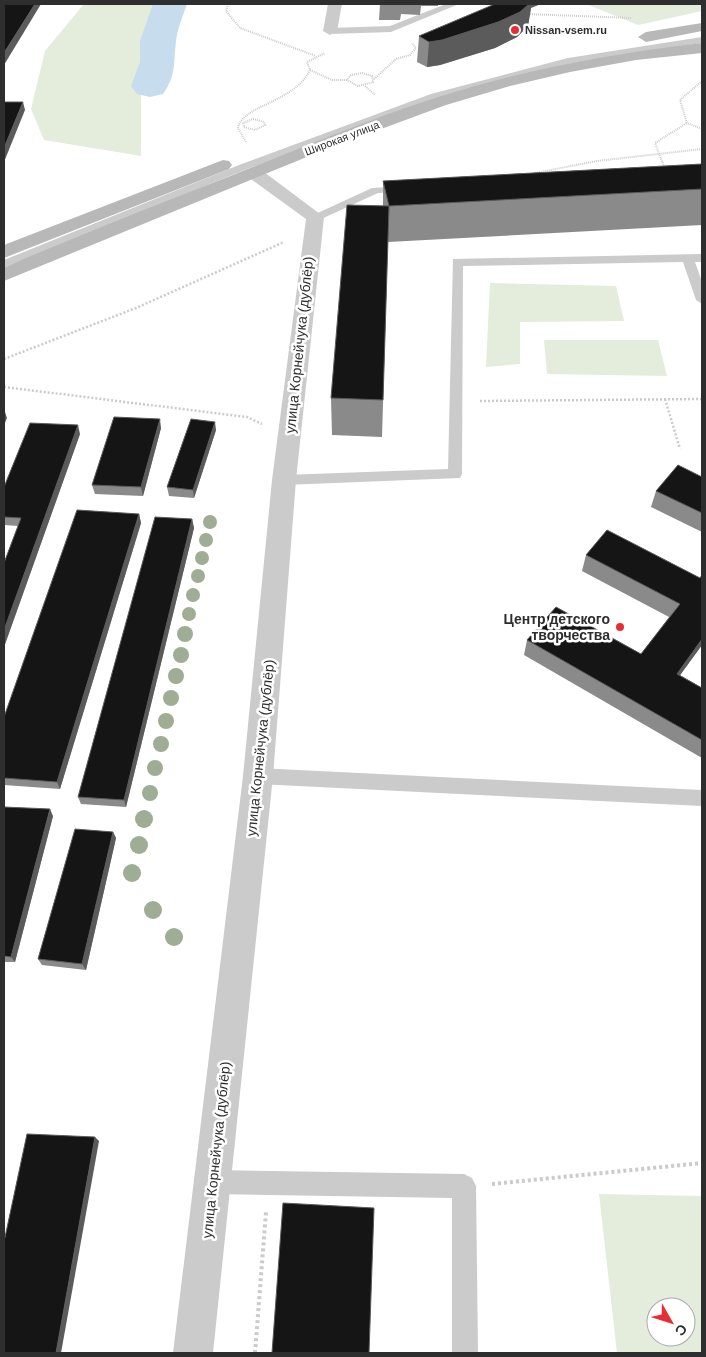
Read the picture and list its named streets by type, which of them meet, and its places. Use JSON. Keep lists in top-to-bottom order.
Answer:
{
  "streets": {
    "main road": ["Широкая улица"],
    "street": ["улица Корнейчука (дублёр)"]
  },
  "places": ["Nissan-vsem.ru", "Центр детского творчества"],
  "north": "bottom right"
}
